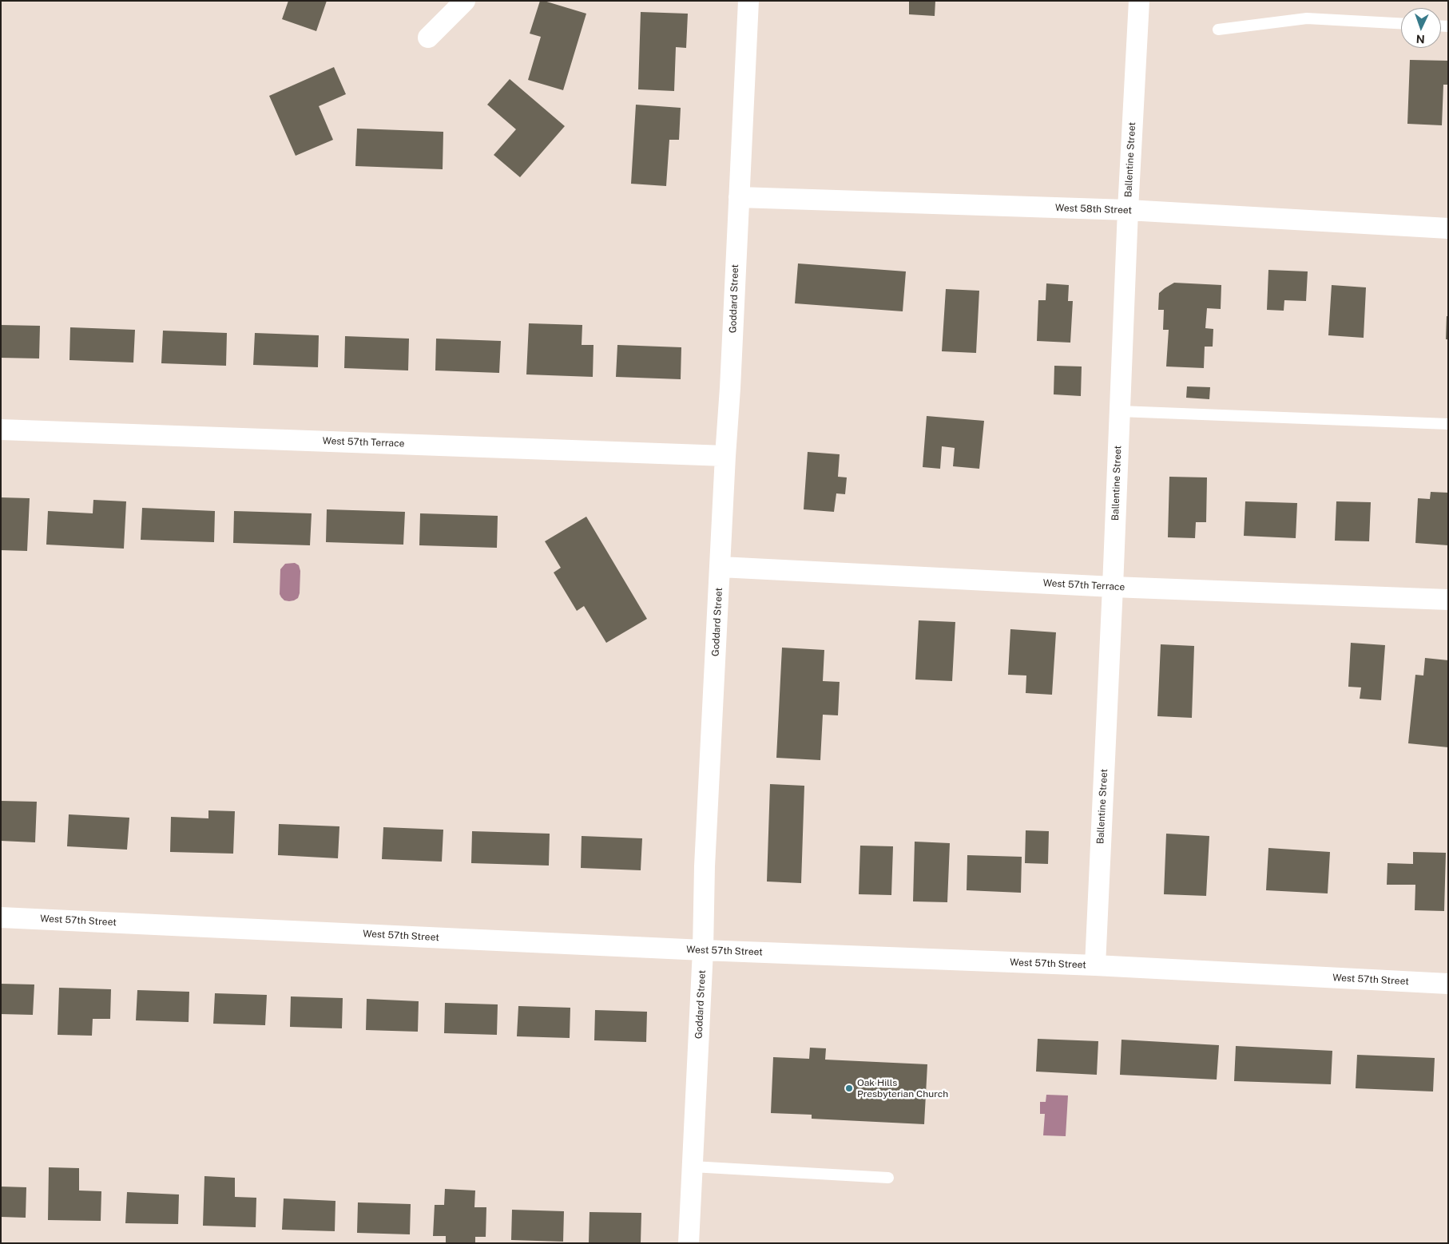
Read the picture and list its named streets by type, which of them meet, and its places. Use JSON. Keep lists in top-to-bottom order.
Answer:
{
  "streets": {
    "street": [
      "Ballentine Street",
      "West 58th Street",
      "Goddard Street",
      "West 57th Terrace",
      "West 57th Street"
    ]
  },
  "crossings": [
    ["Ballentine Street", "West 58th Street"],
    ["Ballentine Street", "West 57th Terrace"],
    ["Ballentine Street", "West 57th Street"],
    ["West 58th Street", "Goddard Street"],
    ["Goddard Street", "West 57th Terrace"],
    ["Goddard Street", "West 57th Street"]
  ],
  "places": ["Oak Hills Presbyterian Church"],
  "north": "bottom"
}
